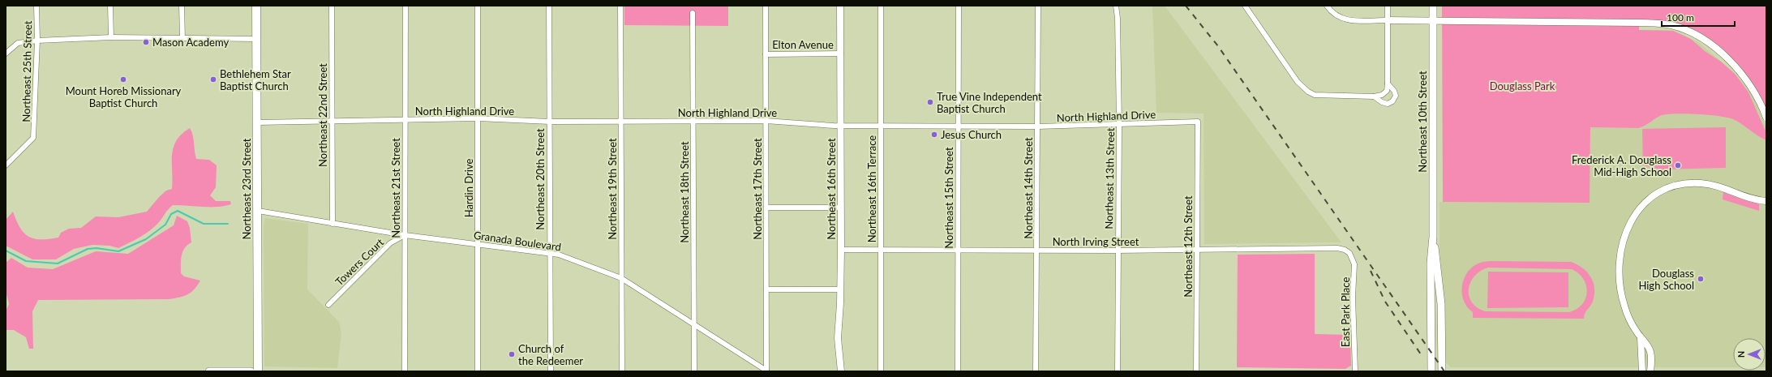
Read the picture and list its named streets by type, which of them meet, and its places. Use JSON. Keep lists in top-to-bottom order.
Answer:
{
  "streets": {
    "main road": ["Northeast 10th Street", "Northeast 23rd Street"],
    "street": [
      "Elton Avenue",
      "Northeast 25th Street",
      "North Highland Drive",
      "Northeast 22nd Street",
      "Northeast 13th Street",
      "Northeast 20th Street",
      "Northeast 21st Street",
      "Hardin Drive",
      "Northeast 14th Street",
      "Northeast 19th Street",
      "Northeast 17th Street",
      "Northeast 16th Street",
      "Northeast 16th Terrace",
      "Northeast 18th Street",
      "Northeast 15th Street",
      "Granada Boulevard",
      "North Irving Street",
      "Northeast 12th Street",
      "Towers Court",
      "East Park Place"
    ]
  },
  "crossings": [
    ["Elton Avenue", "Northeast 17th Street"],
    ["Elton Avenue", "Northeast 16th Street"],
    ["North Highland Drive", "Northeast 22nd Street"],
    ["North Highland Drive", "Northeast 13th Street"],
    ["North Highland Drive", "Northeast 20th Street"],
    ["North Highland Drive", "Northeast 21st Street"],
    ["North Highland Drive", "Hardin Drive"],
    ["North Highland Drive", "Northeast 14th Street"],
    ["North Highland Drive", "Northeast 23rd Street"],
    ["North Highland Drive", "Northeast 19th Street"],
    ["North Highland Drive", "Northeast 17th Street"],
    ["North Highland Drive", "Northeast 16th Street"],
    ["North Highland Drive", "Northeast 16th Terrace"],
    ["North Highland Drive", "Northeast 18th Street"],
    ["North Highland Drive", "Northeast 15th Street"],
    ["North Highland Drive", "Northeast 12th Street"],
    ["Northeast 22nd Street", "Granada Boulevard"],
    ["Northeast 13th Street", "North Irving Street"],
    ["Northeast 20th Street", "Granada Boulevard"],
    ["Northeast 21st Street", "Granada Boulevard"],
    ["Northeast 21st Street", "Towers Court"],
    ["Hardin Drive", "Granada Boulevard"],
    ["Northeast 14th Street", "North Irving Street"],
    ["Northeast 23rd Street", "Granada Boulevard"],
    ["Northeast 19th Street", "Granada Boulevard"],
    ["Northeast 17th Street", "Granada Boulevard"],
    ["Northeast 16th Street", "North Irving Street"],
    ["Northeast 16th Terrace", "North Irving Street"],
    ["Northeast 18th Street", "Granada Boulevard"],
    ["Northeast 15th Street", "North Irving Street"],
    ["Granada Boulevard", "Towers Court"],
    ["North Irving Street", "Northeast 12th Street"],
    ["North Irving Street", "East Park Place"]
  ],
  "parks": ["Douglass Park"],
  "places": [
    "Mason Academy",
    "Mount Horeb Missionary Baptist Church",
    "Bethlehem Star Baptist Church",
    "True Vine Independent Baptist Church",
    "Jesus Church",
    "Frederick A. Douglass Mid-High School",
    "Douglass High School",
    "Church of the Redeemer"
  ],
  "scale_bar": "100 m",
  "north": "left"
}
